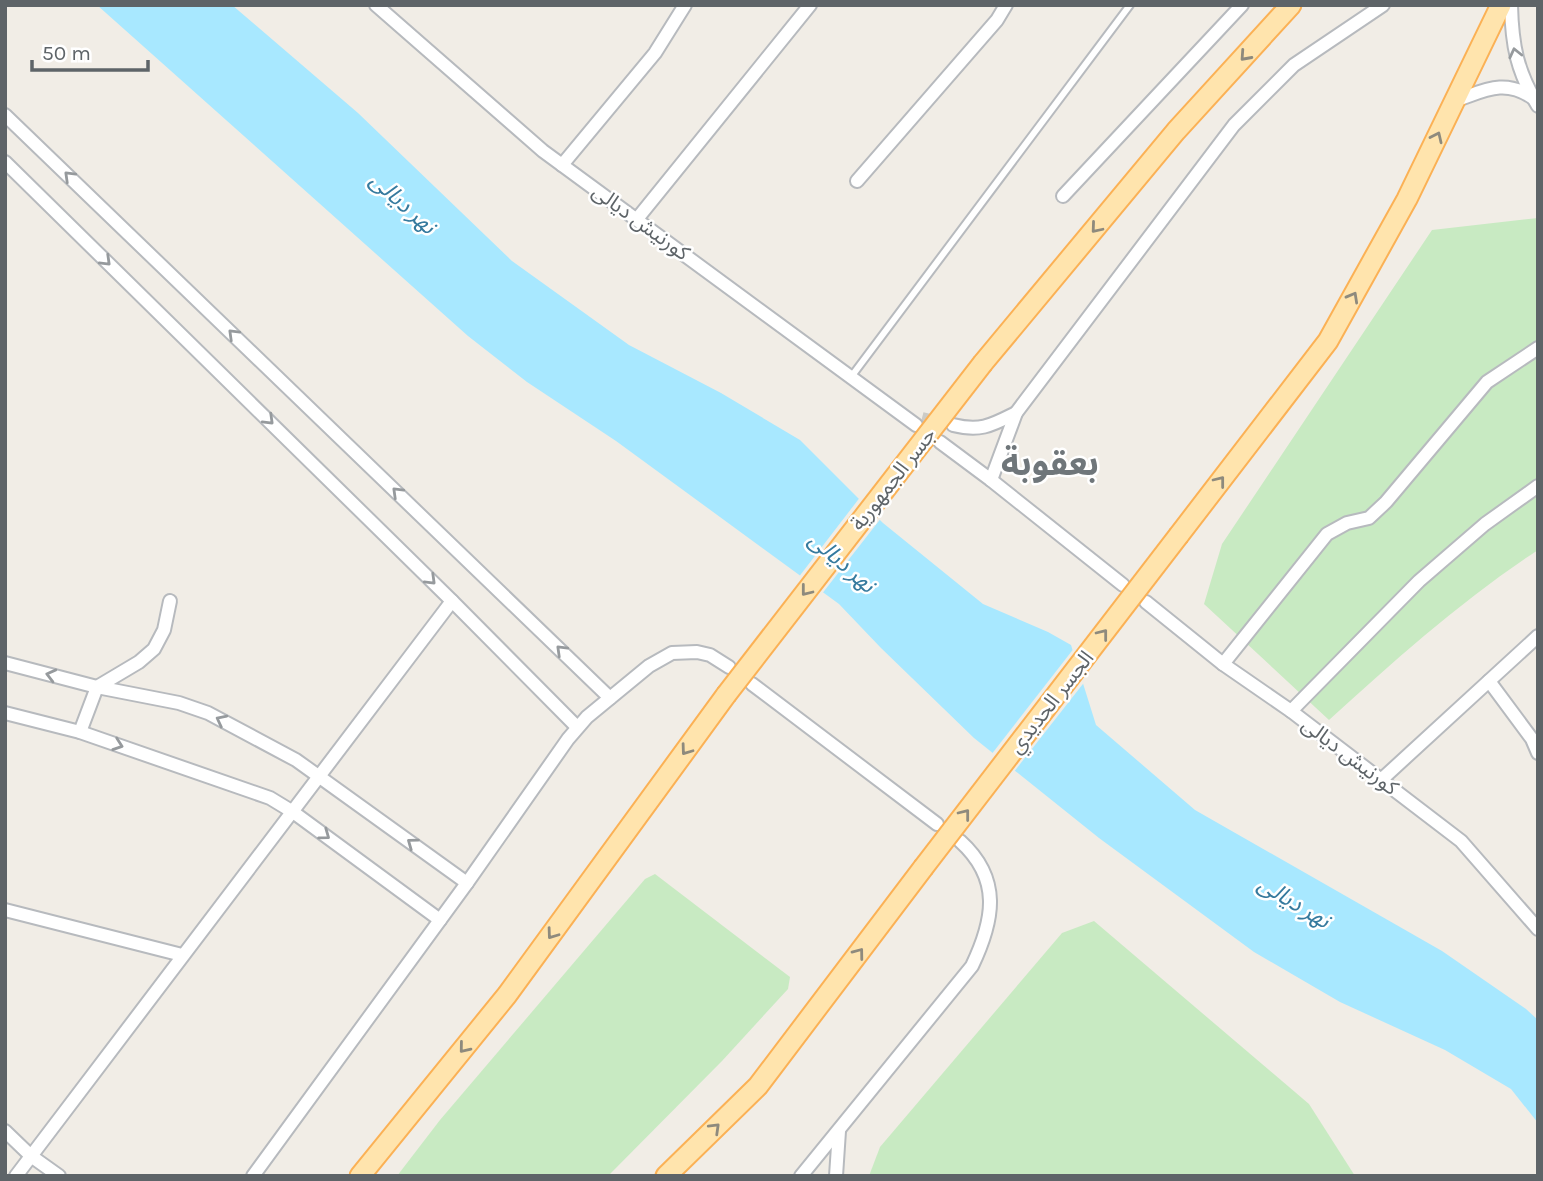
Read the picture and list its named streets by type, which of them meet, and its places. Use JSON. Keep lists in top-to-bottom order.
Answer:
{
  "streets": {
    "main road": ["جسر الجمهورية", "الجسر الحديدي"],
    "street": ["كورنيش ديالى"]
  },
  "one_way": ["جسر الجمهورية", "الجسر الحديدي"],
  "districts": ["بعقوبة"],
  "water": ["نهر ديالى"],
  "scale_bar": "50 m"
}
